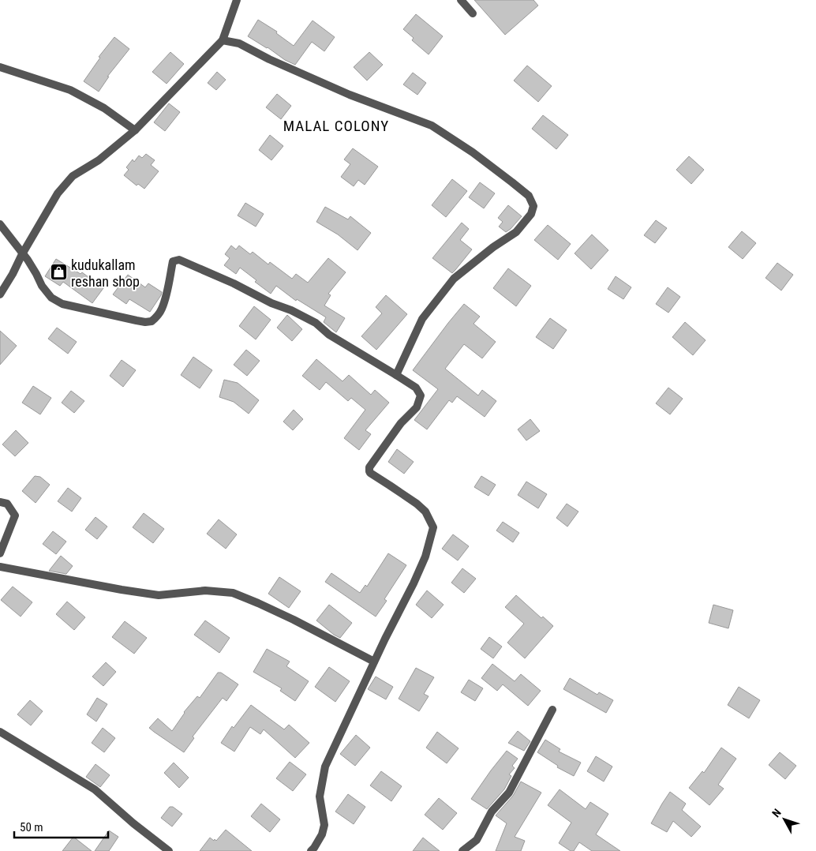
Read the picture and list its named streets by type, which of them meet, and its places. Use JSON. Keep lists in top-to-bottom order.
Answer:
{
  "districts": ["MALAL COLONY"],
  "places": {
    "shop": ["kudukallam reshan shop"]
  },
  "scale_bar": "50 m",
  "north": "top left"
}
